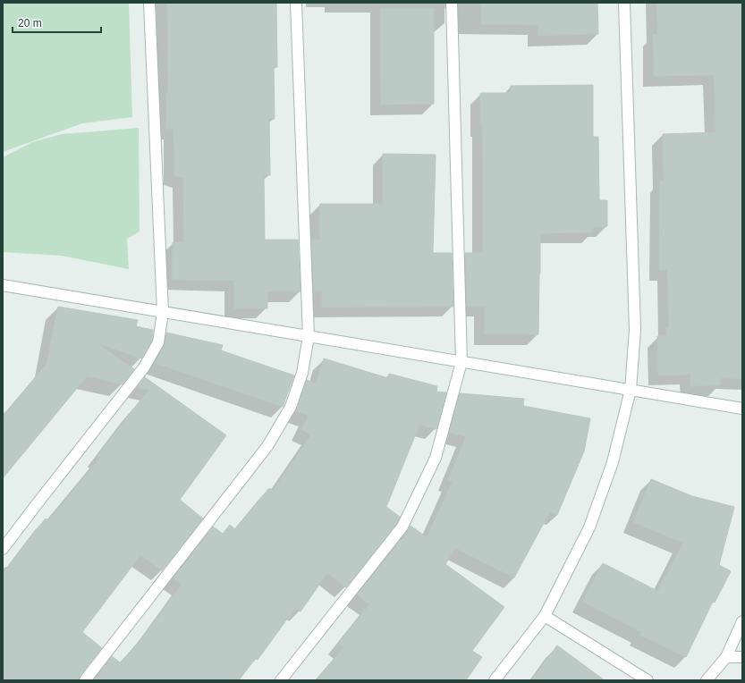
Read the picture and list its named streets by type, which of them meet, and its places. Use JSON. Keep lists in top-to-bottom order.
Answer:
{
  "scale_bar": "20 m"
}
